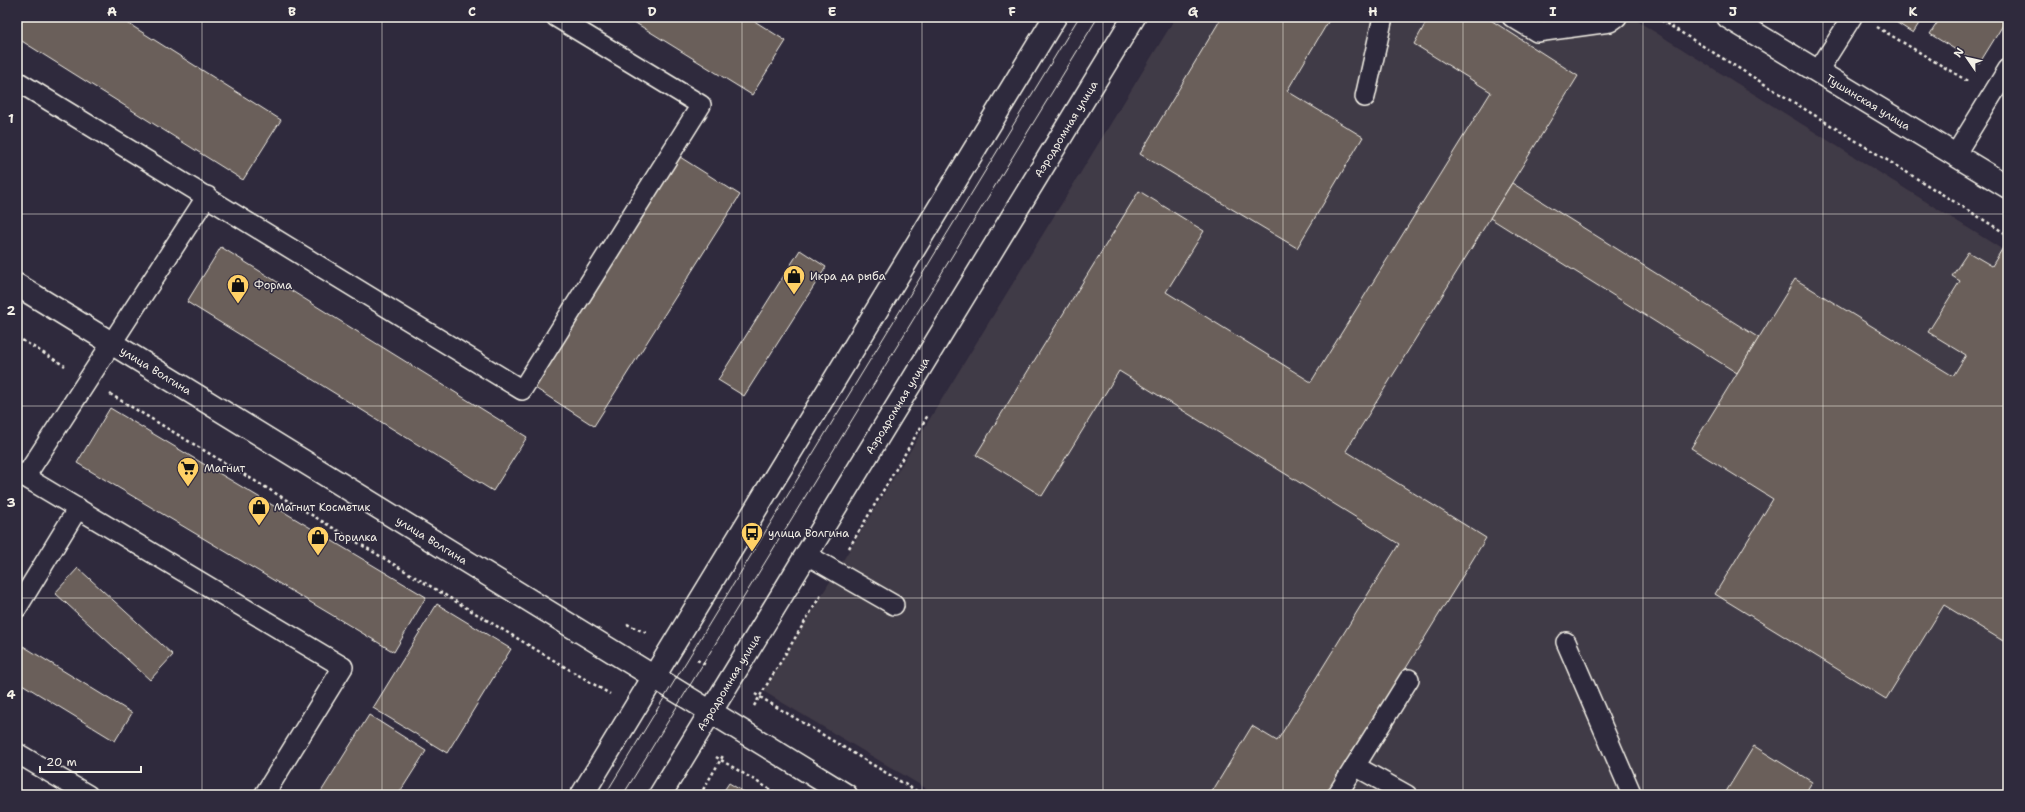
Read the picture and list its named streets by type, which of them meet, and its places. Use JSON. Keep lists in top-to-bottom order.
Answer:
{
  "streets": {
    "main road": ["Тушинская улица", "Аэродромная улица", "улица Волгина"]
  },
  "crossings": [
    ["Аэродромная улица", "улица Волгина"]
  ],
  "places": {
    "shop": [
      "Икра да рыба",
      "Форма",
      "Магнит Косметик",
      "Горилка"
    ],
    "supermarket": ["Магнит"],
    "bus stop": ["улица Волгина"]
  },
  "scale_bar": "20 m",
  "north": "top left",
  "grid": {
    "columns": [
      "A",
      "B",
      "C",
      "D",
      "E",
      "F",
      "G",
      "H",
      "I",
      "J",
      "K"
    ],
    "rows": [
      "1",
      "2",
      "3",
      "4"
    ]
  }
}
